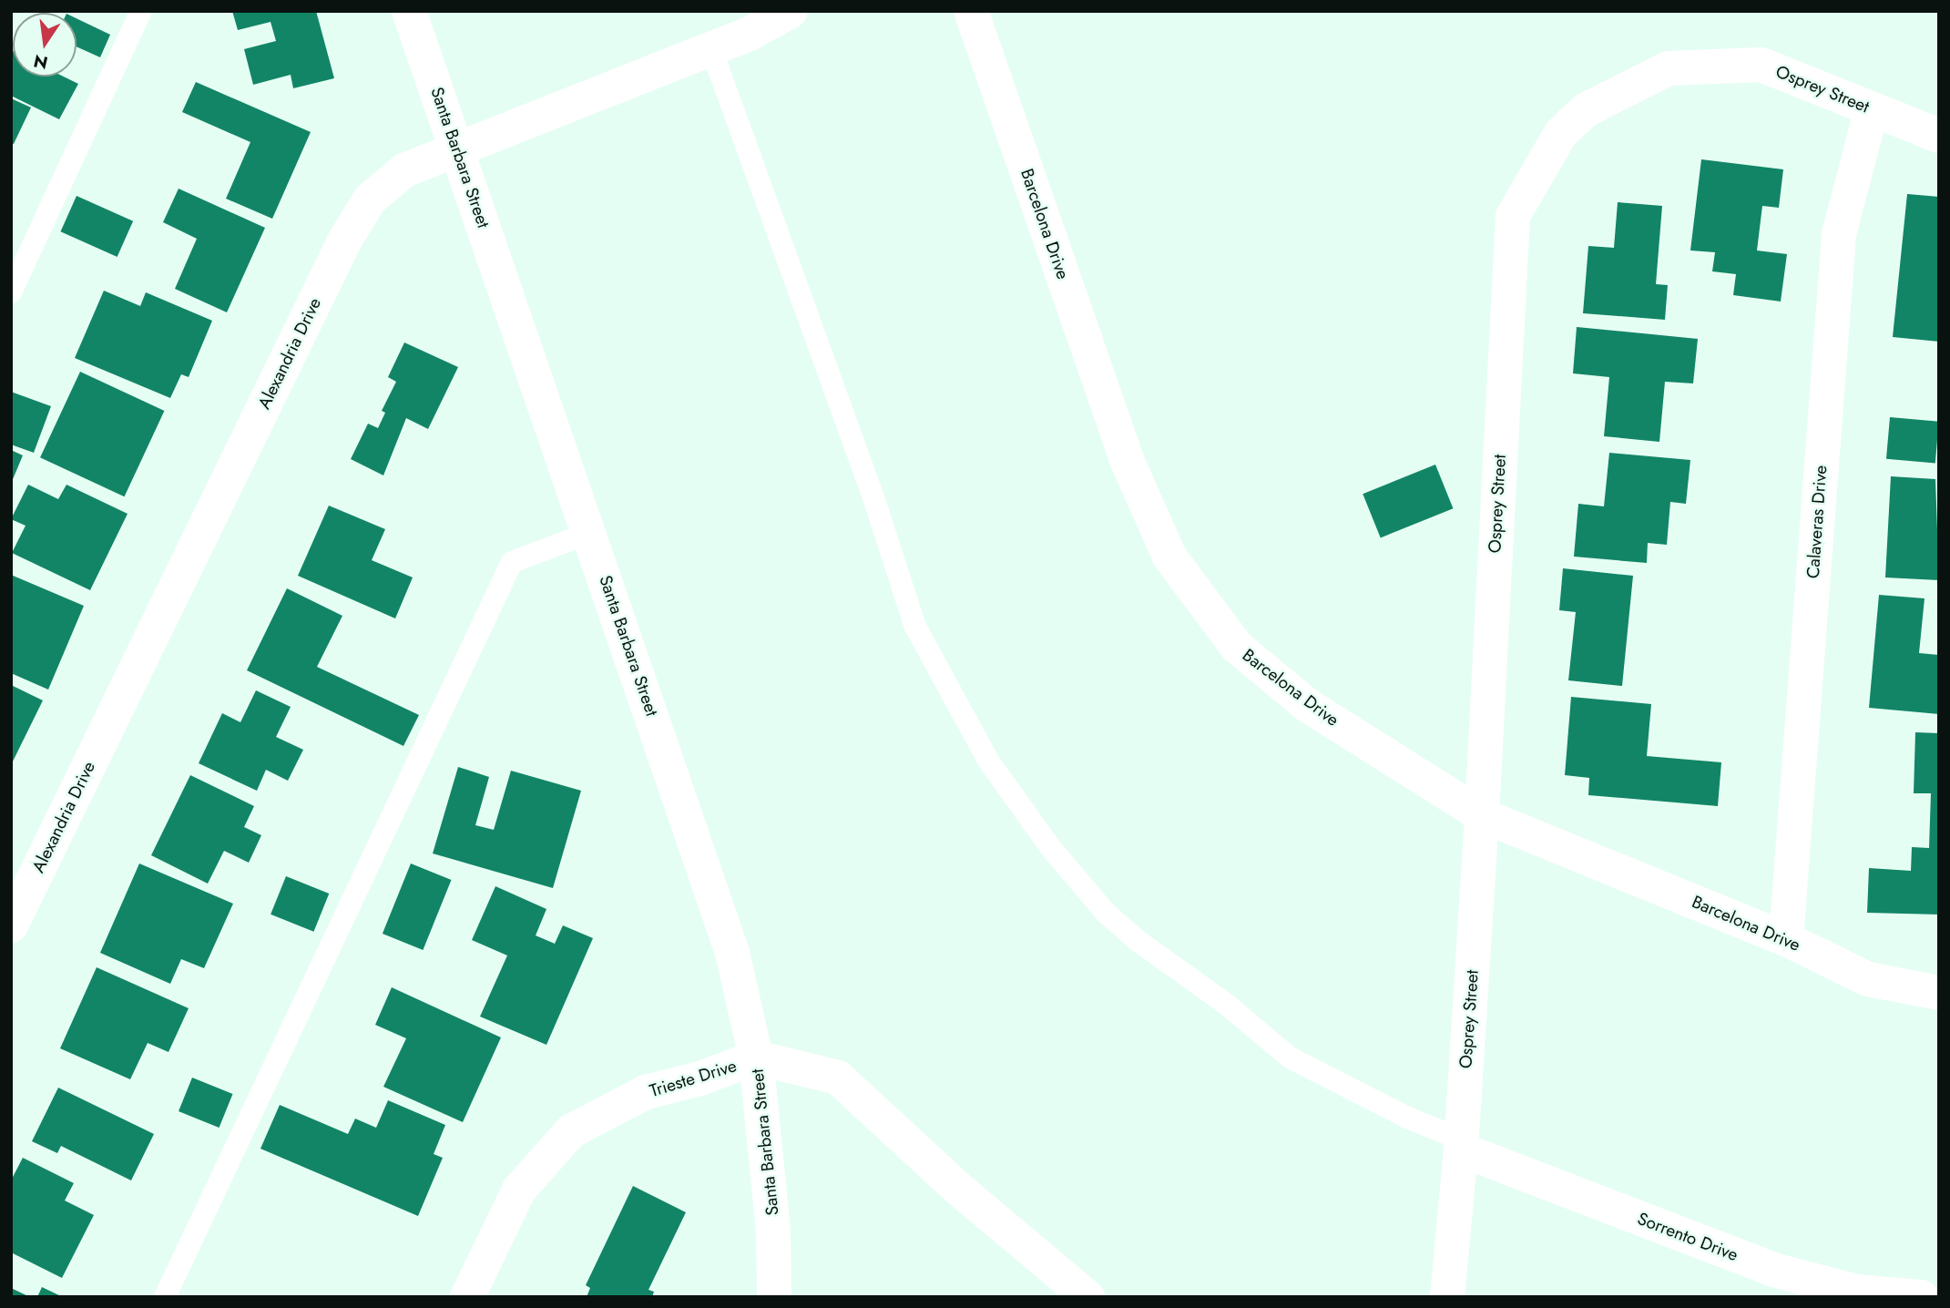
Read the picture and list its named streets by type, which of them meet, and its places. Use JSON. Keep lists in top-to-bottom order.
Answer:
{
  "streets": {
    "street": [
      "Osprey Street",
      "Santa Barbara Street",
      "Barcelona Drive",
      "Alexandria Drive",
      "Calaveras Drive",
      "Trieste Drive",
      "Sorrento Drive"
    ]
  },
  "crossings": [
    ["Osprey Street", "Barcelona Drive"],
    ["Osprey Street", "Calaveras Drive"],
    ["Osprey Street", "Sorrento Drive"],
    ["Santa Barbara Street", "Alexandria Drive"],
    ["Santa Barbara Street", "Trieste Drive"],
    ["Barcelona Drive", "Calaveras Drive"]
  ],
  "north": "bottom"
}
